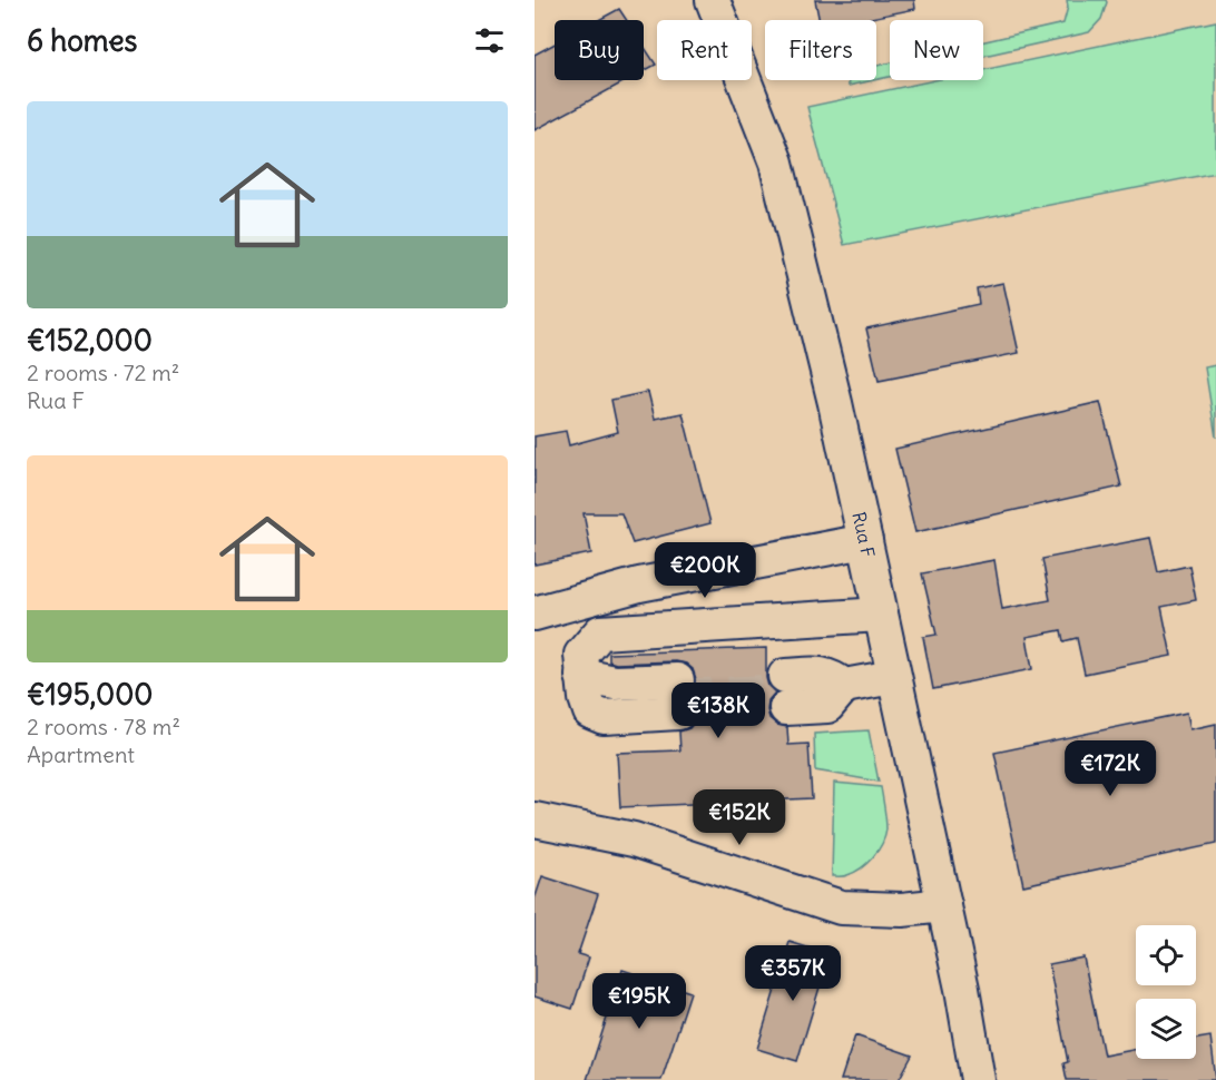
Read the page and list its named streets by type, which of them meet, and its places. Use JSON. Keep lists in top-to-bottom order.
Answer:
{
  "streets": {
    "street": ["Rua F"]
  },
  "page": {
    "heading": "6 homes",
    "chip": [
      "Buy",
      "Rent",
      "Filters",
      "New"
    ],
    "list": [
      {
        "name": "€152,000",
        "note": "2 rooms · 72 m² · Rua F"
      },
      {
        "name": "€195,000",
        "note": "2 rooms · 78 m² · Apartment"
      }
    ],
    "price": [
      "€200K",
      "€138K",
      "€172K",
      "€152K",
      "€357K",
      "€195K"
    ]
  }
}
